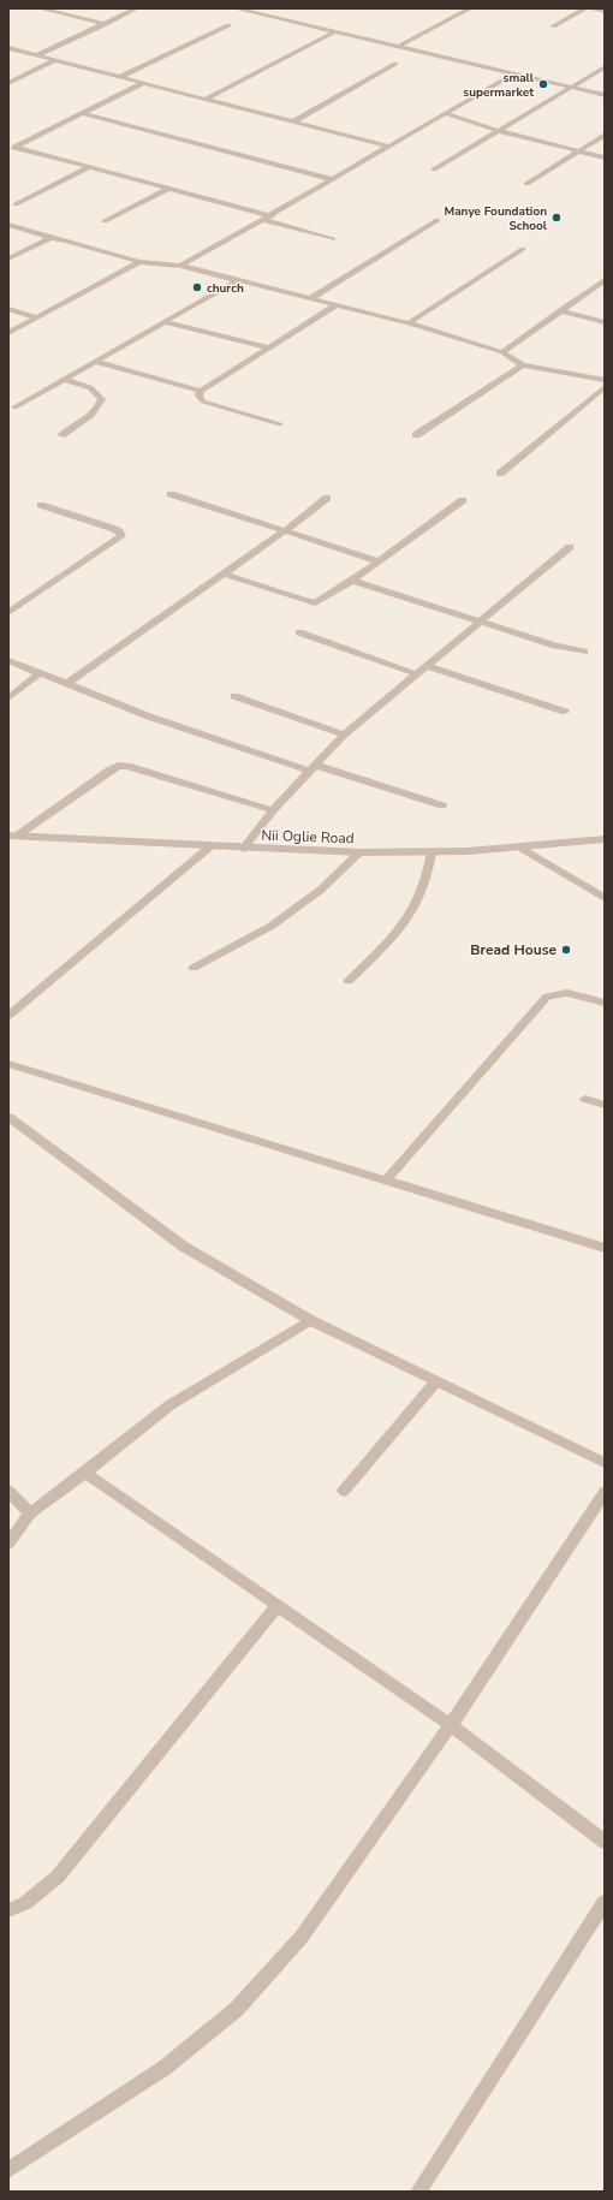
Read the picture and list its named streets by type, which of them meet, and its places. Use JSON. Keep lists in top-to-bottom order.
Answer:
{
  "streets": {
    "street": ["Nii Oglie Road"]
  },
  "places": [
    "small supermarket",
    "Manye Foundation School",
    "church",
    "Bread House"
  ]
}
